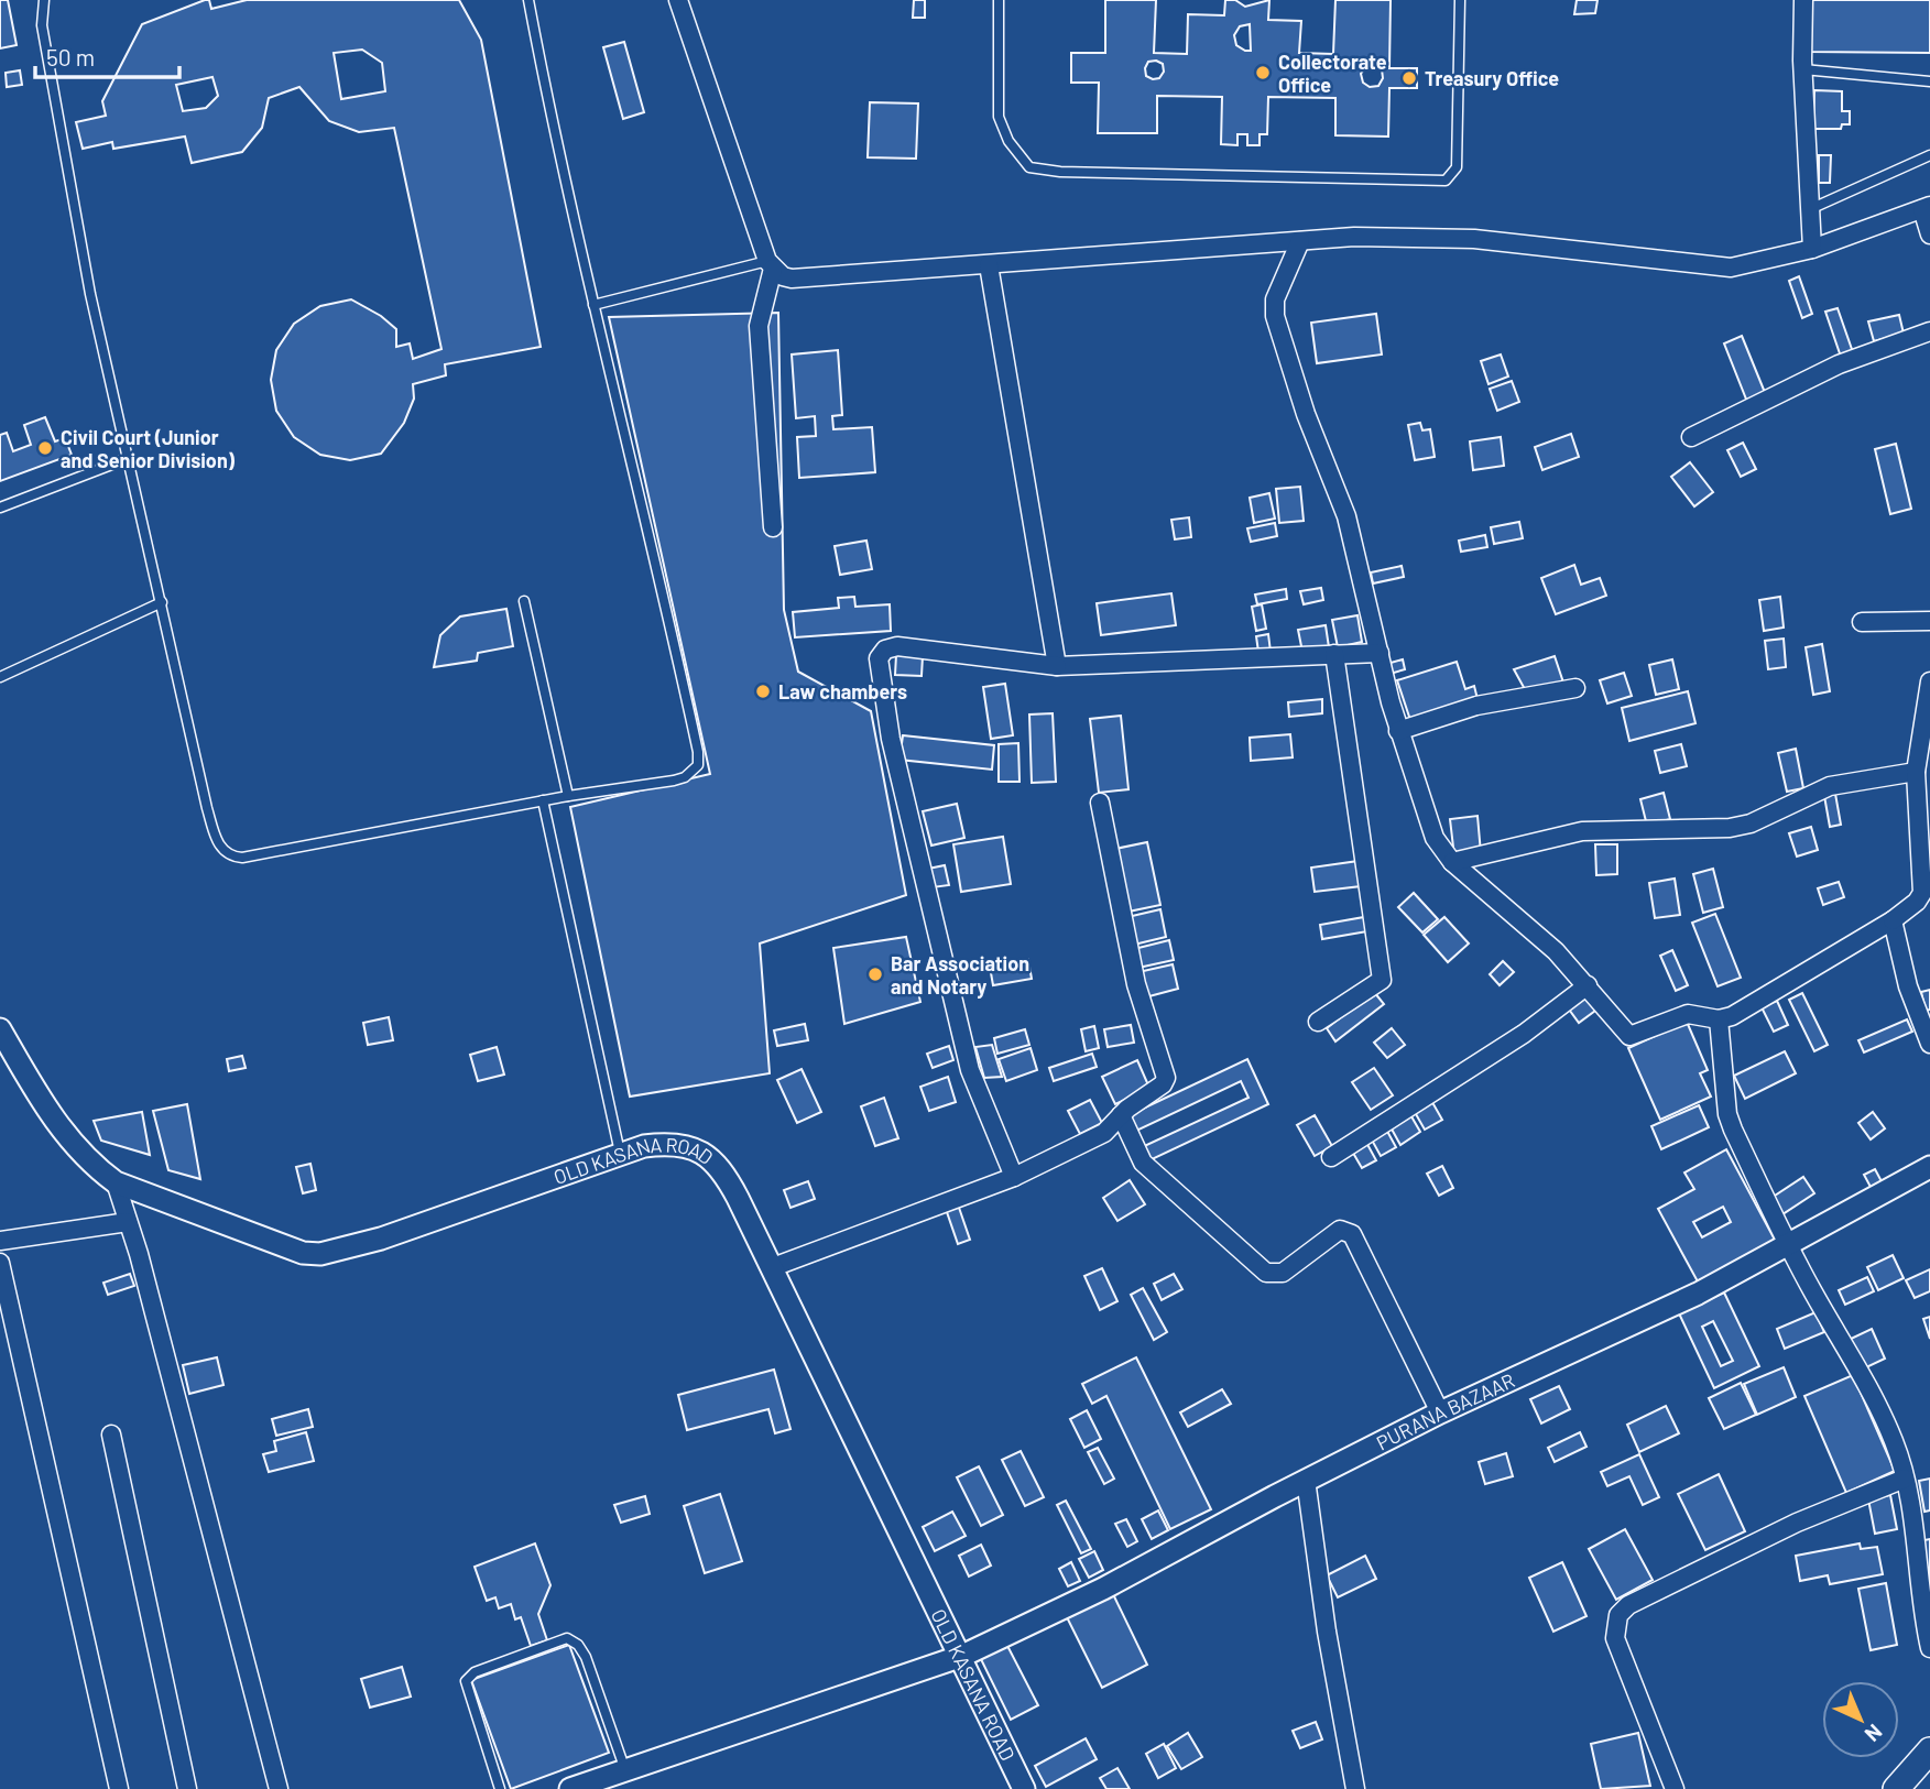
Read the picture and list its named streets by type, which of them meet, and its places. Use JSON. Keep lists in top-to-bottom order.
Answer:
{
  "streets": {
    "street": ["OLD KASANA ROAD", "PURANA BAZAAR"]
  },
  "crossings": [
    ["OLD KASANA ROAD", "PURANA BAZAAR"]
  ],
  "places": [
    "Collectorate Office",
    "Treasury Office",
    "Civil Court (Junior and Senior Division)",
    "Law chambers",
    "Bar Association and Notary"
  ],
  "scale_bar": "50 m",
  "north": "bottom right"
}
